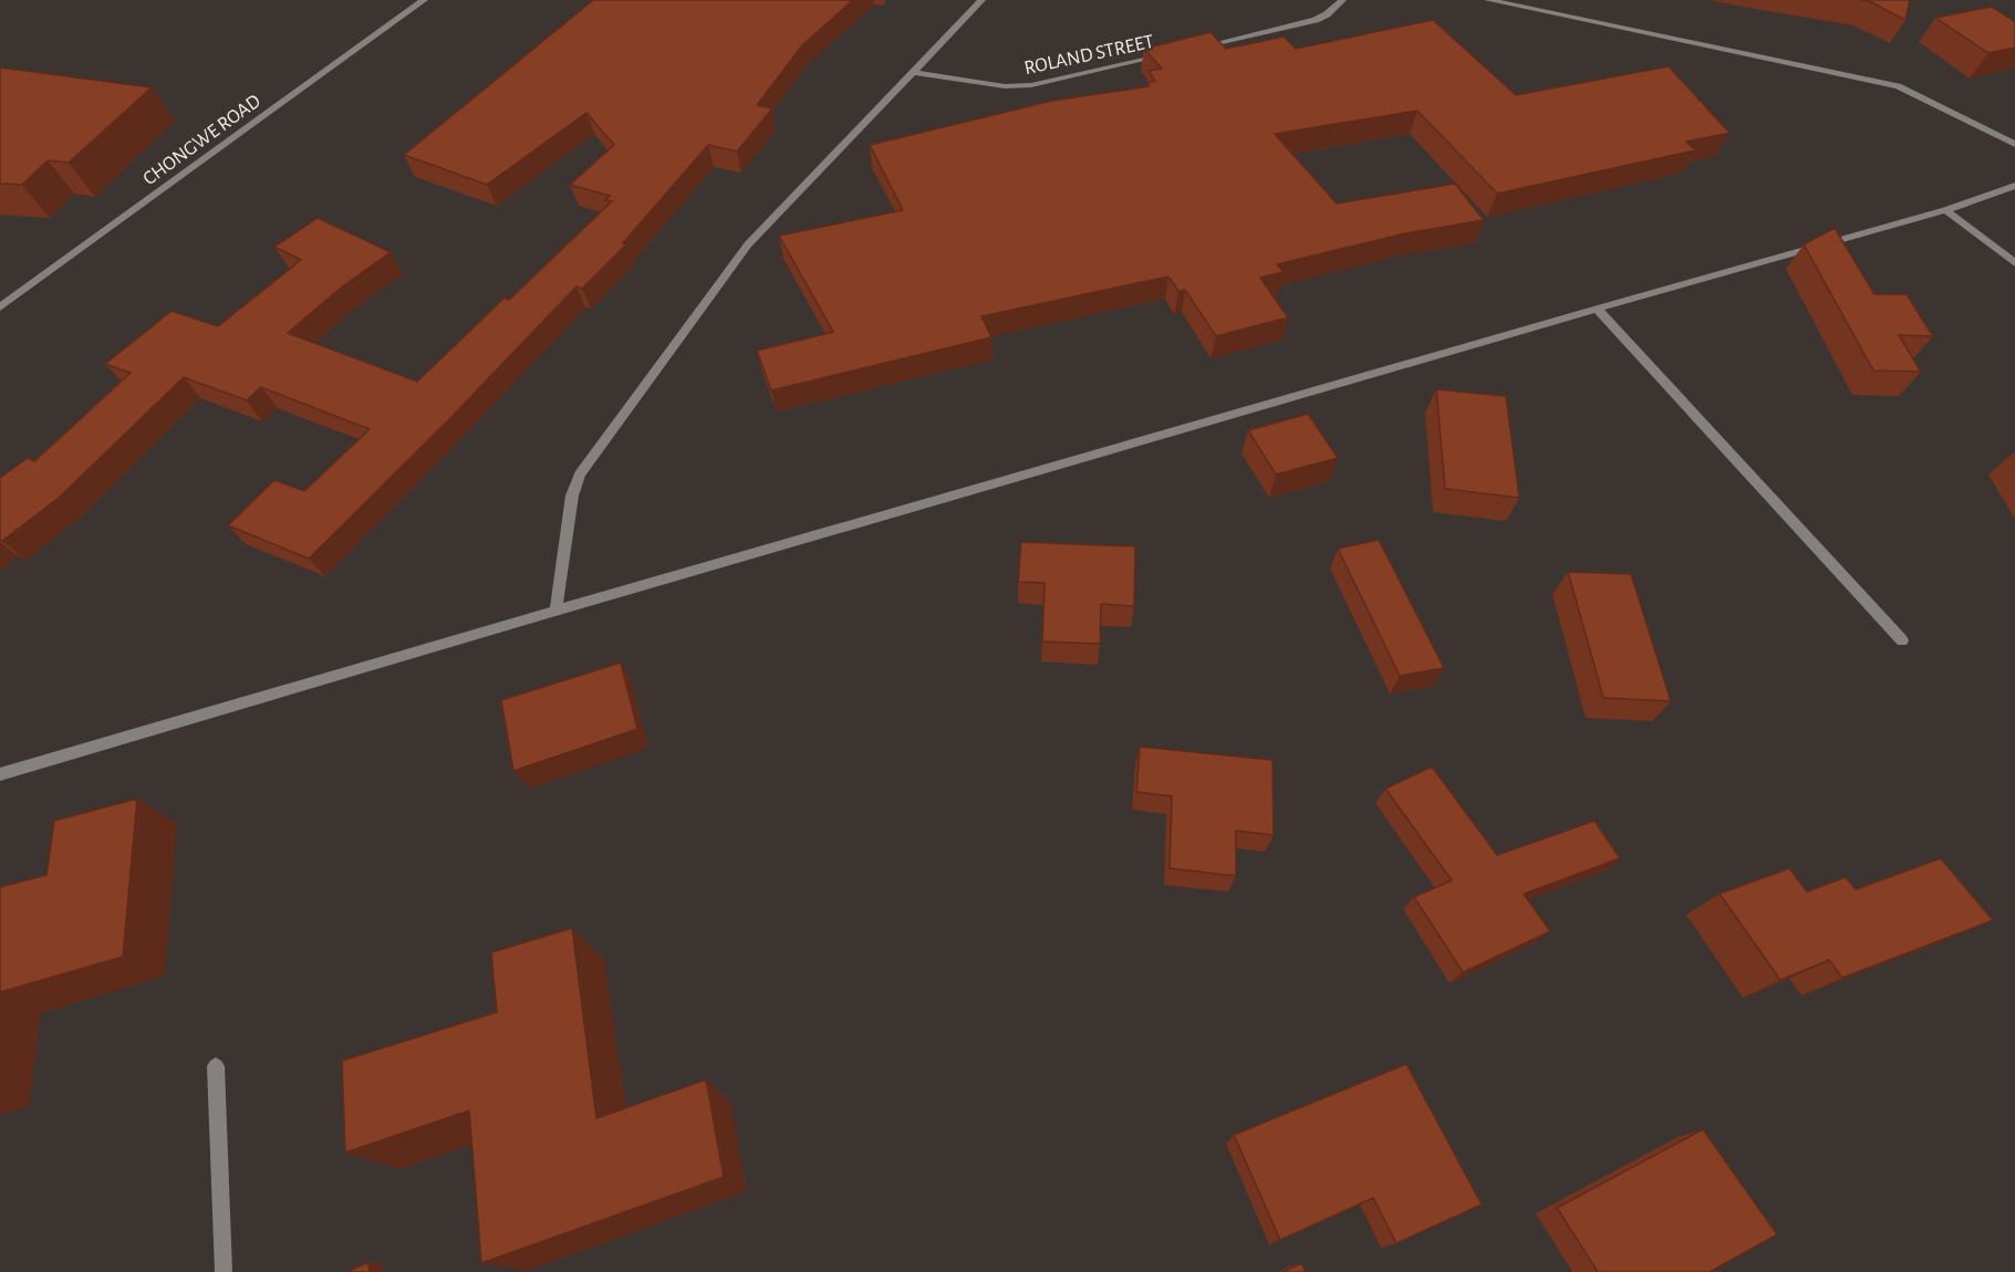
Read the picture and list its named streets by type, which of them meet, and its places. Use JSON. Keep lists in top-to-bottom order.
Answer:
{
  "streets": {
    "street": ["ROLAND STREET", "CHONGWE ROAD"]
  }
}
